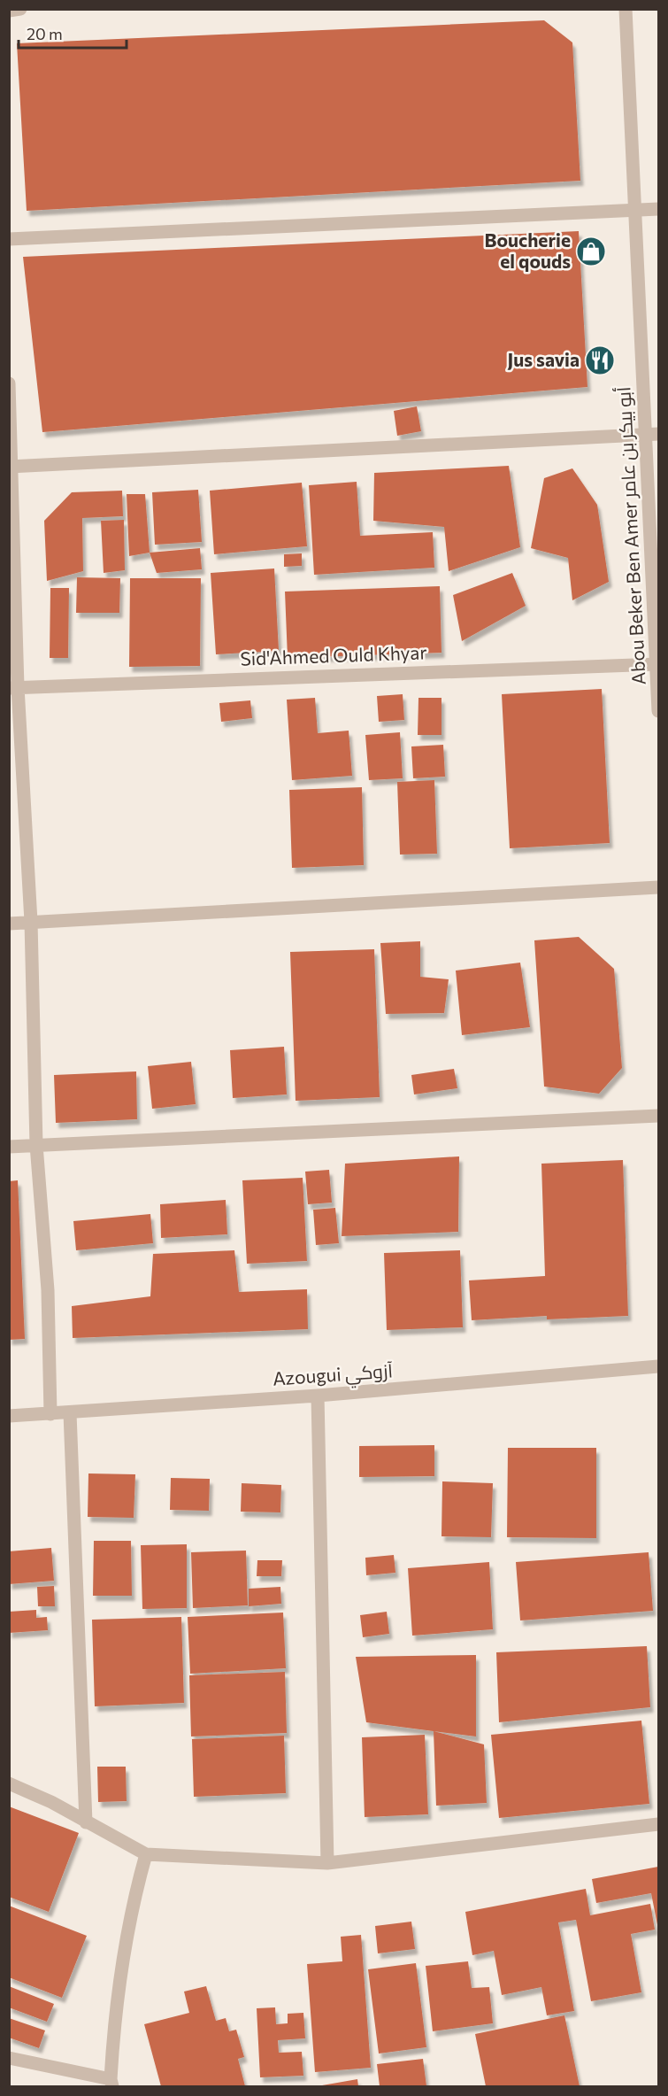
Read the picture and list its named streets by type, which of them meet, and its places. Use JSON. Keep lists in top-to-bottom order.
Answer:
{
  "streets": {
    "street": ["Abou Beker Ben Amer أبو بيكر بن عامر", "Sid'Ahmed Ould Khyar", "Azougui آزوكي"]
  },
  "crossings": [
    ["Abou Beker Ben Amer أبو بيكر بن عامر", "Sid'Ahmed Ould Khyar"]
  ],
  "places": {
    "shop": ["Boucherie el qouds"],
    "restaurant": ["Jus savia"]
  },
  "scale_bar": "20 m"
}
